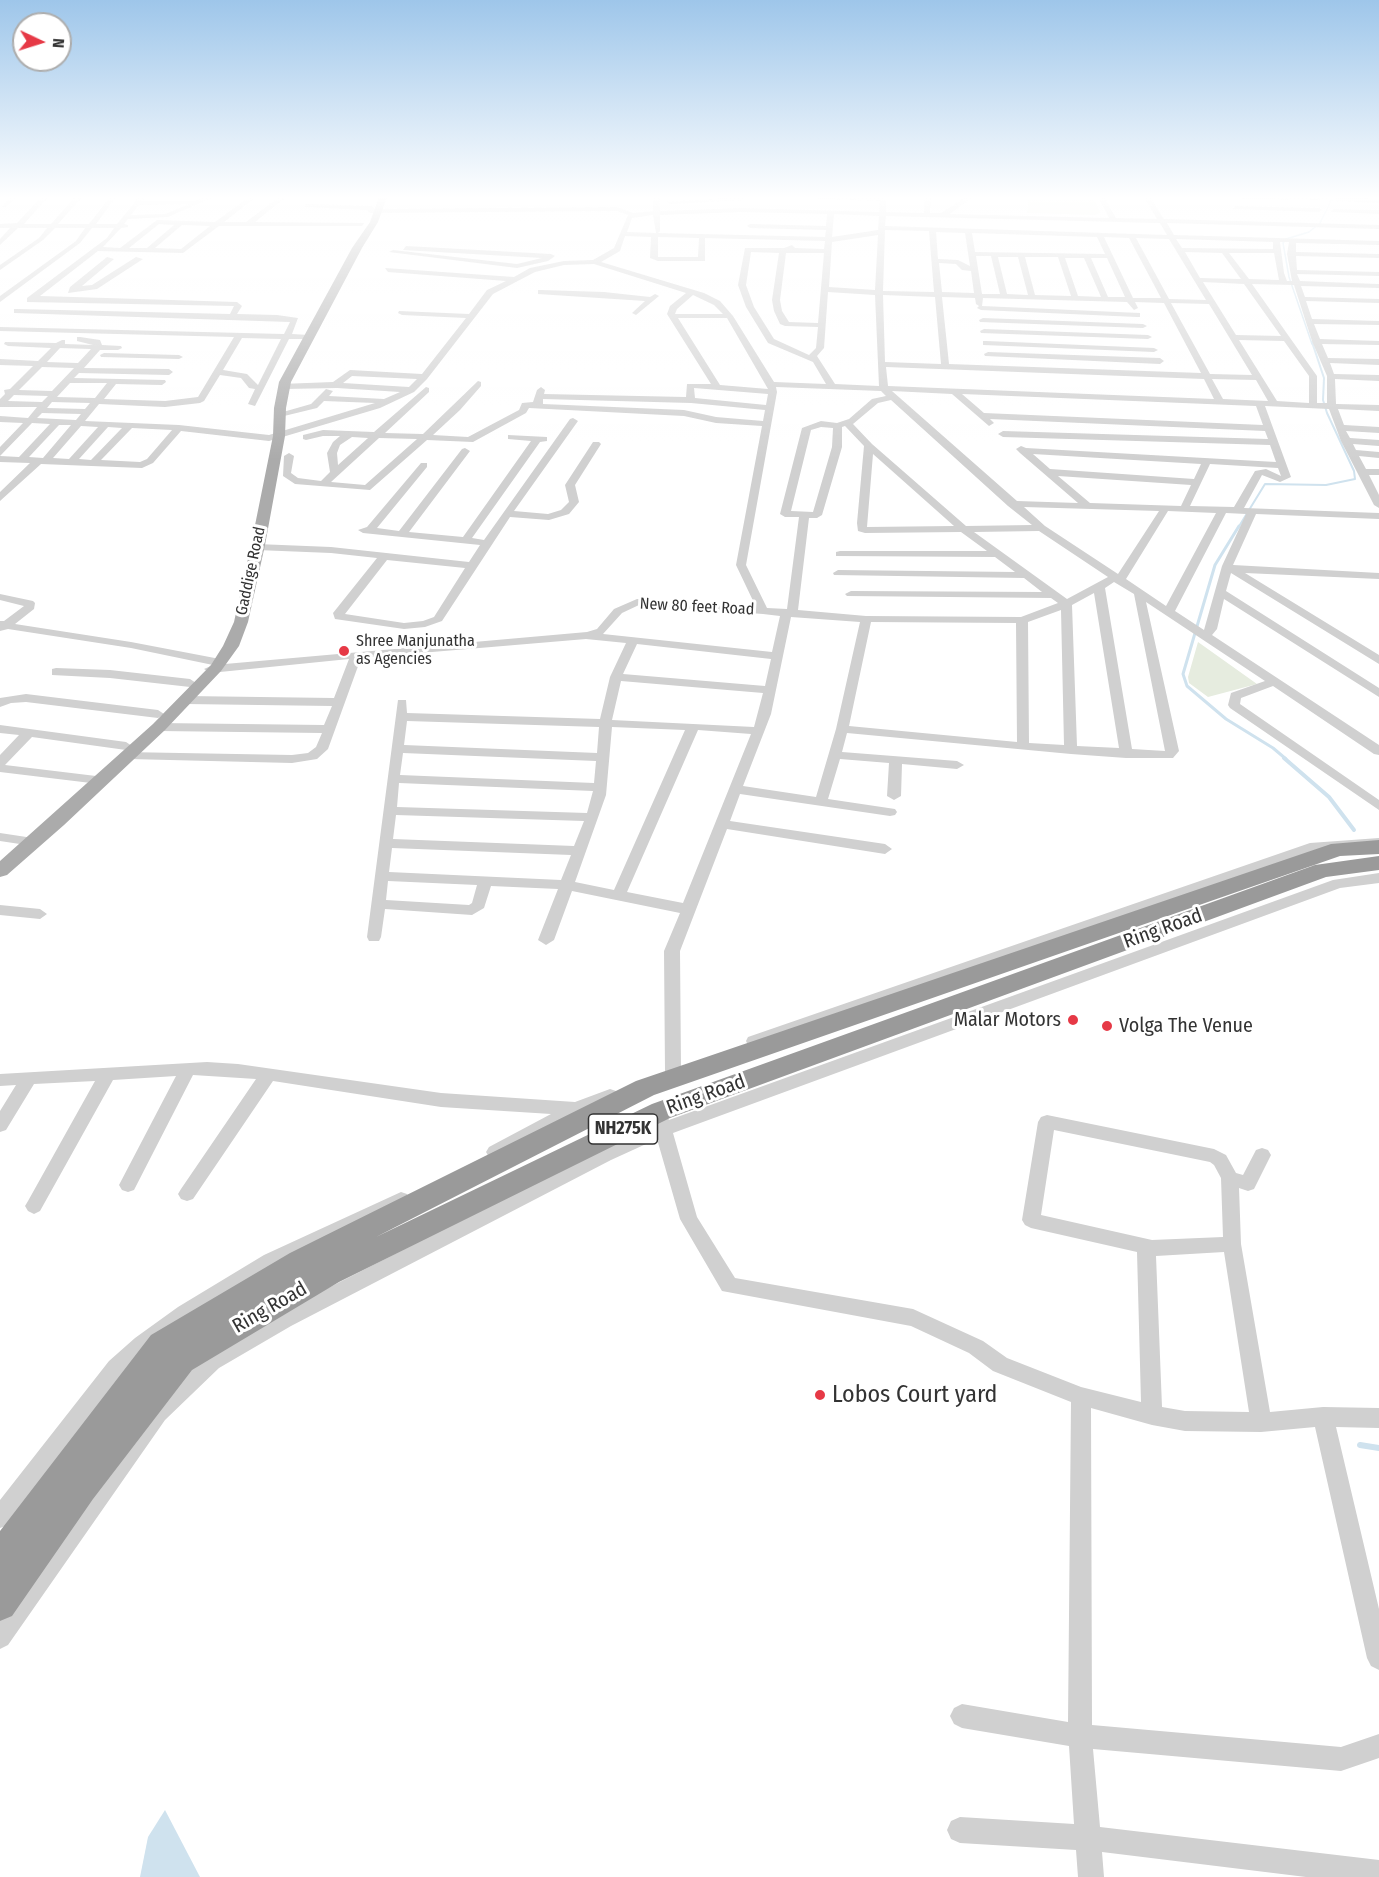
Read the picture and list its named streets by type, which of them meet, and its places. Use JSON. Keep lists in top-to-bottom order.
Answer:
{
  "streets": {
    "highway": ["Ring Road", "NH275K"],
    "main road": ["Gaddige Road"],
    "street": ["New 80 feet Road"]
  },
  "places": [
    "Shree Manjunatha as Agencies",
    "Malar Motors",
    "Volga The Venue",
    "Lobos Court yard"
  ],
  "north": "right"
}
